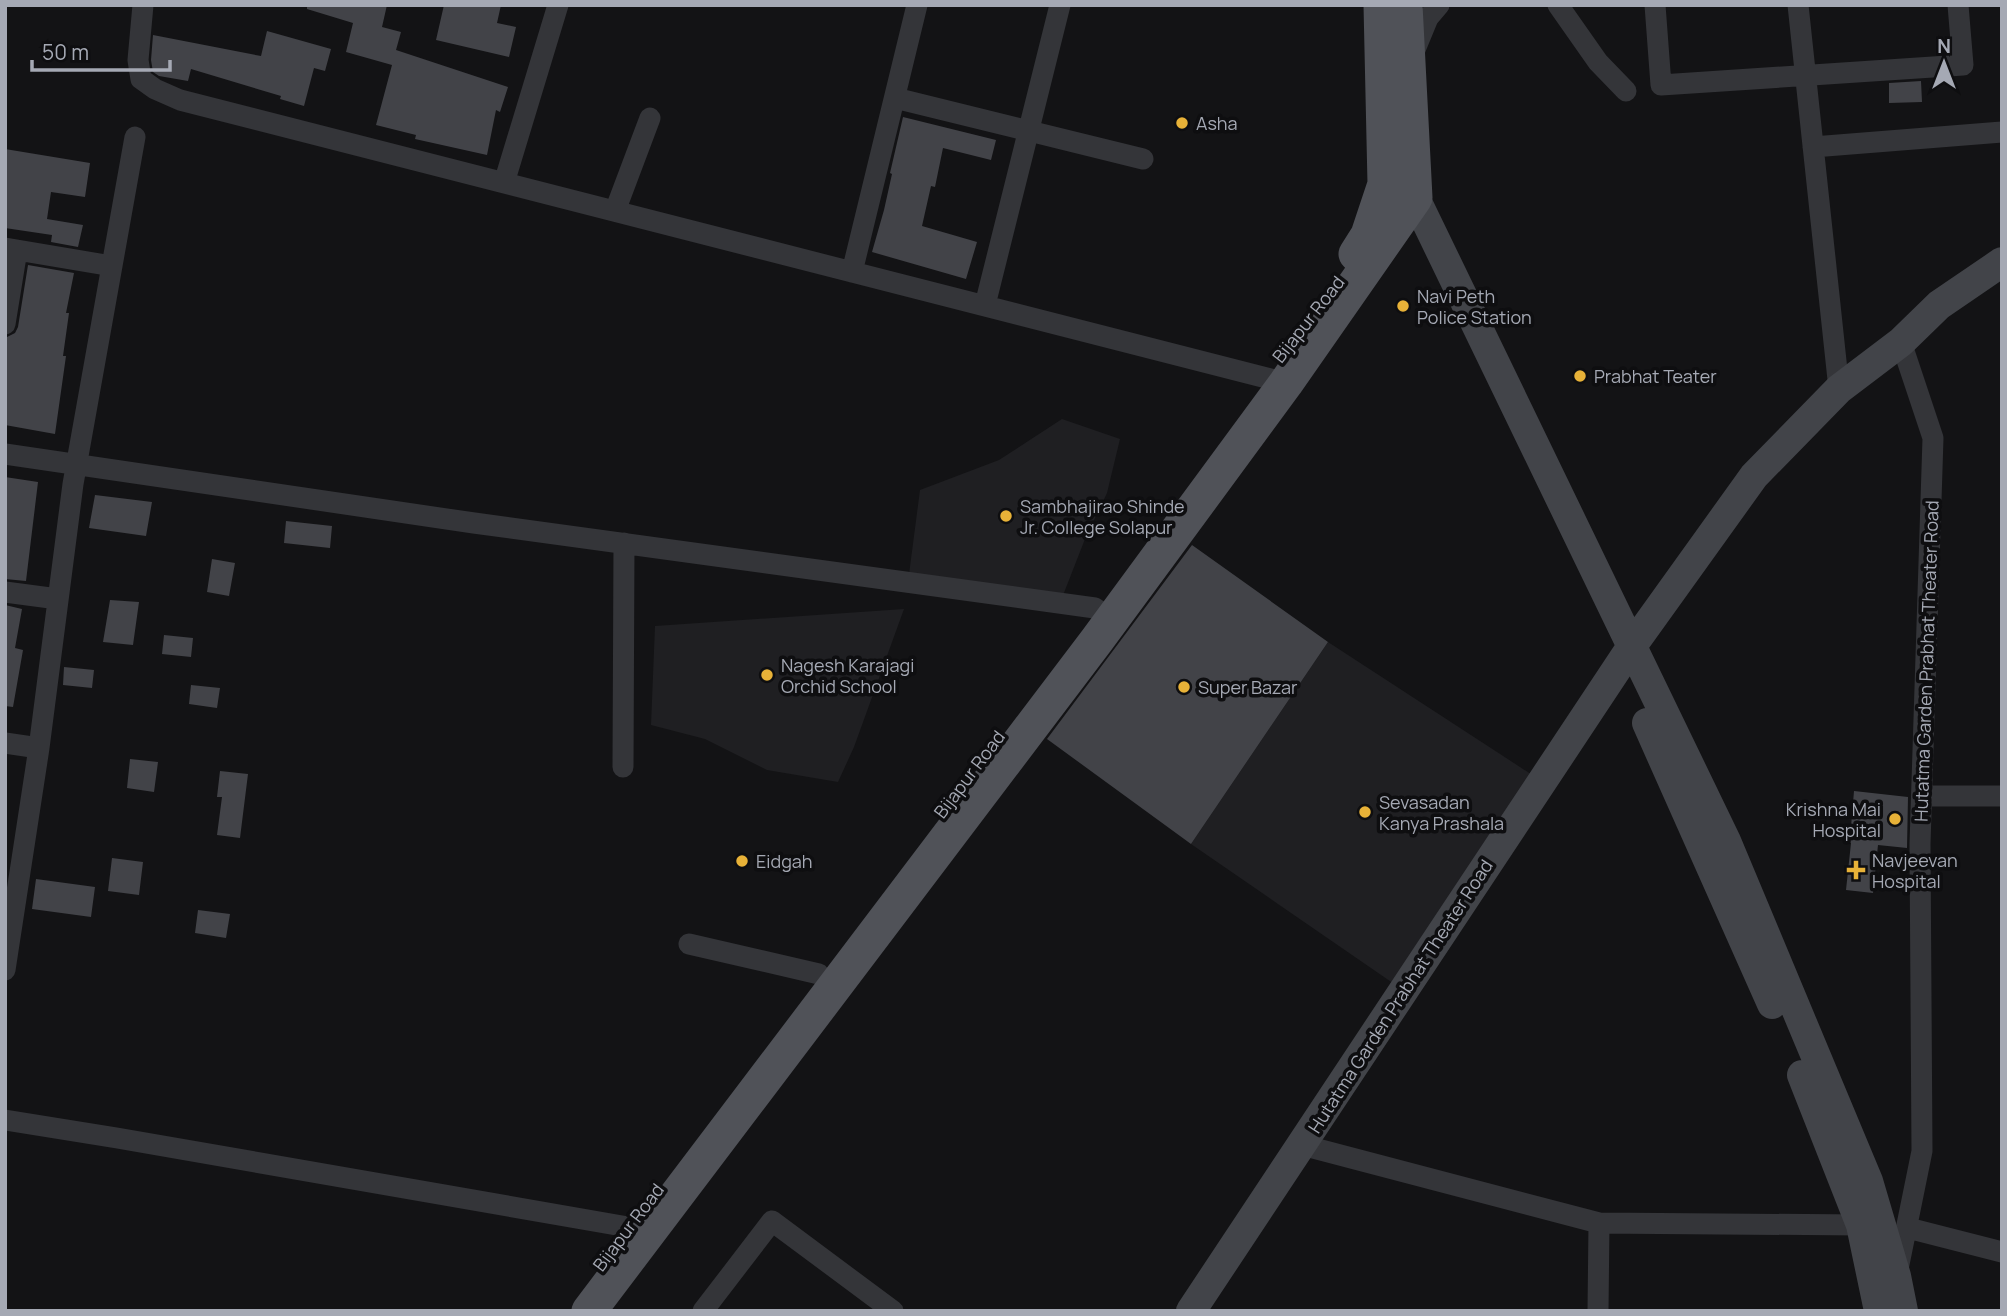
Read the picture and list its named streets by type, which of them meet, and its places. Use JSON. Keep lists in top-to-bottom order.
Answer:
{
  "streets": {
    "main road": ["Bijapur Road", "Hutatma Garden Prabhat Theater Road"]
  },
  "places": {
    "other": [
      "Asha",
      "Navi Peth Police Station",
      "Prabhat Teater",
      "Sambhajirao Shinde Jr. College Solapur",
      "Nagesh Karajagi Orchid School",
      "Super Bazar",
      "Sevasadan Kanya Prashala",
      "Krishna Mai Hospital",
      "Eidgah"
    ],
    "health": ["Navjeevan Hospital"]
  },
  "scale_bar": "50 m",
  "north": "top"
}
